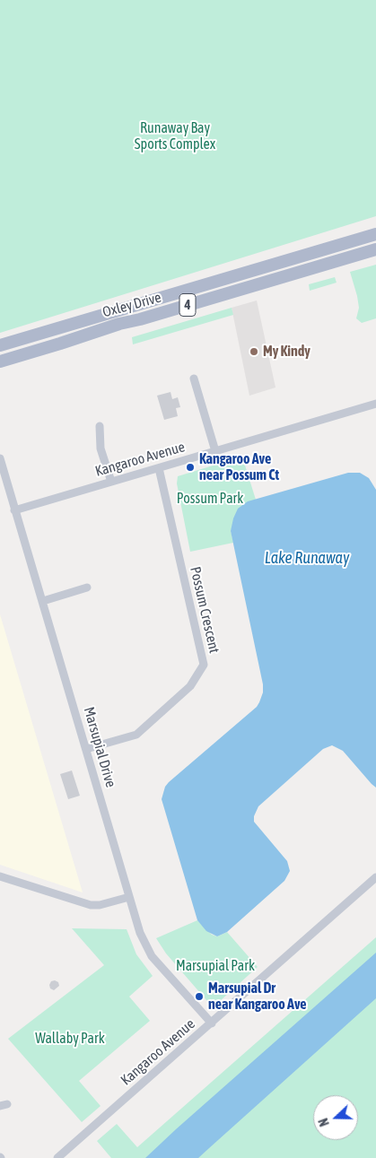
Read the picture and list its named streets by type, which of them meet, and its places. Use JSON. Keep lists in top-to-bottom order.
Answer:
{
  "streets": {
    "main road": ["Oxley Drive", "4"],
    "street": ["Kangaroo Avenue", "Possum Crescent", "Marsupial Drive"]
  },
  "crossings": [
    ["Kangaroo Avenue", "Possum Crescent"],
    ["Kangaroo Avenue", "Marsupial Drive"],
    ["Possum Crescent", "Marsupial Drive"]
  ],
  "water": ["Lake Runaway"],
  "parks": [
    "Runaway Bay Sports Complex",
    "Possum Park",
    "Marsupial Park",
    "Wallaby Park"
  ],
  "places": ["My Kindy", "Kangaroo Ave near Possum Ct", "Marsupial Dr near Kangaroo Ave"],
  "north": "left"
}
